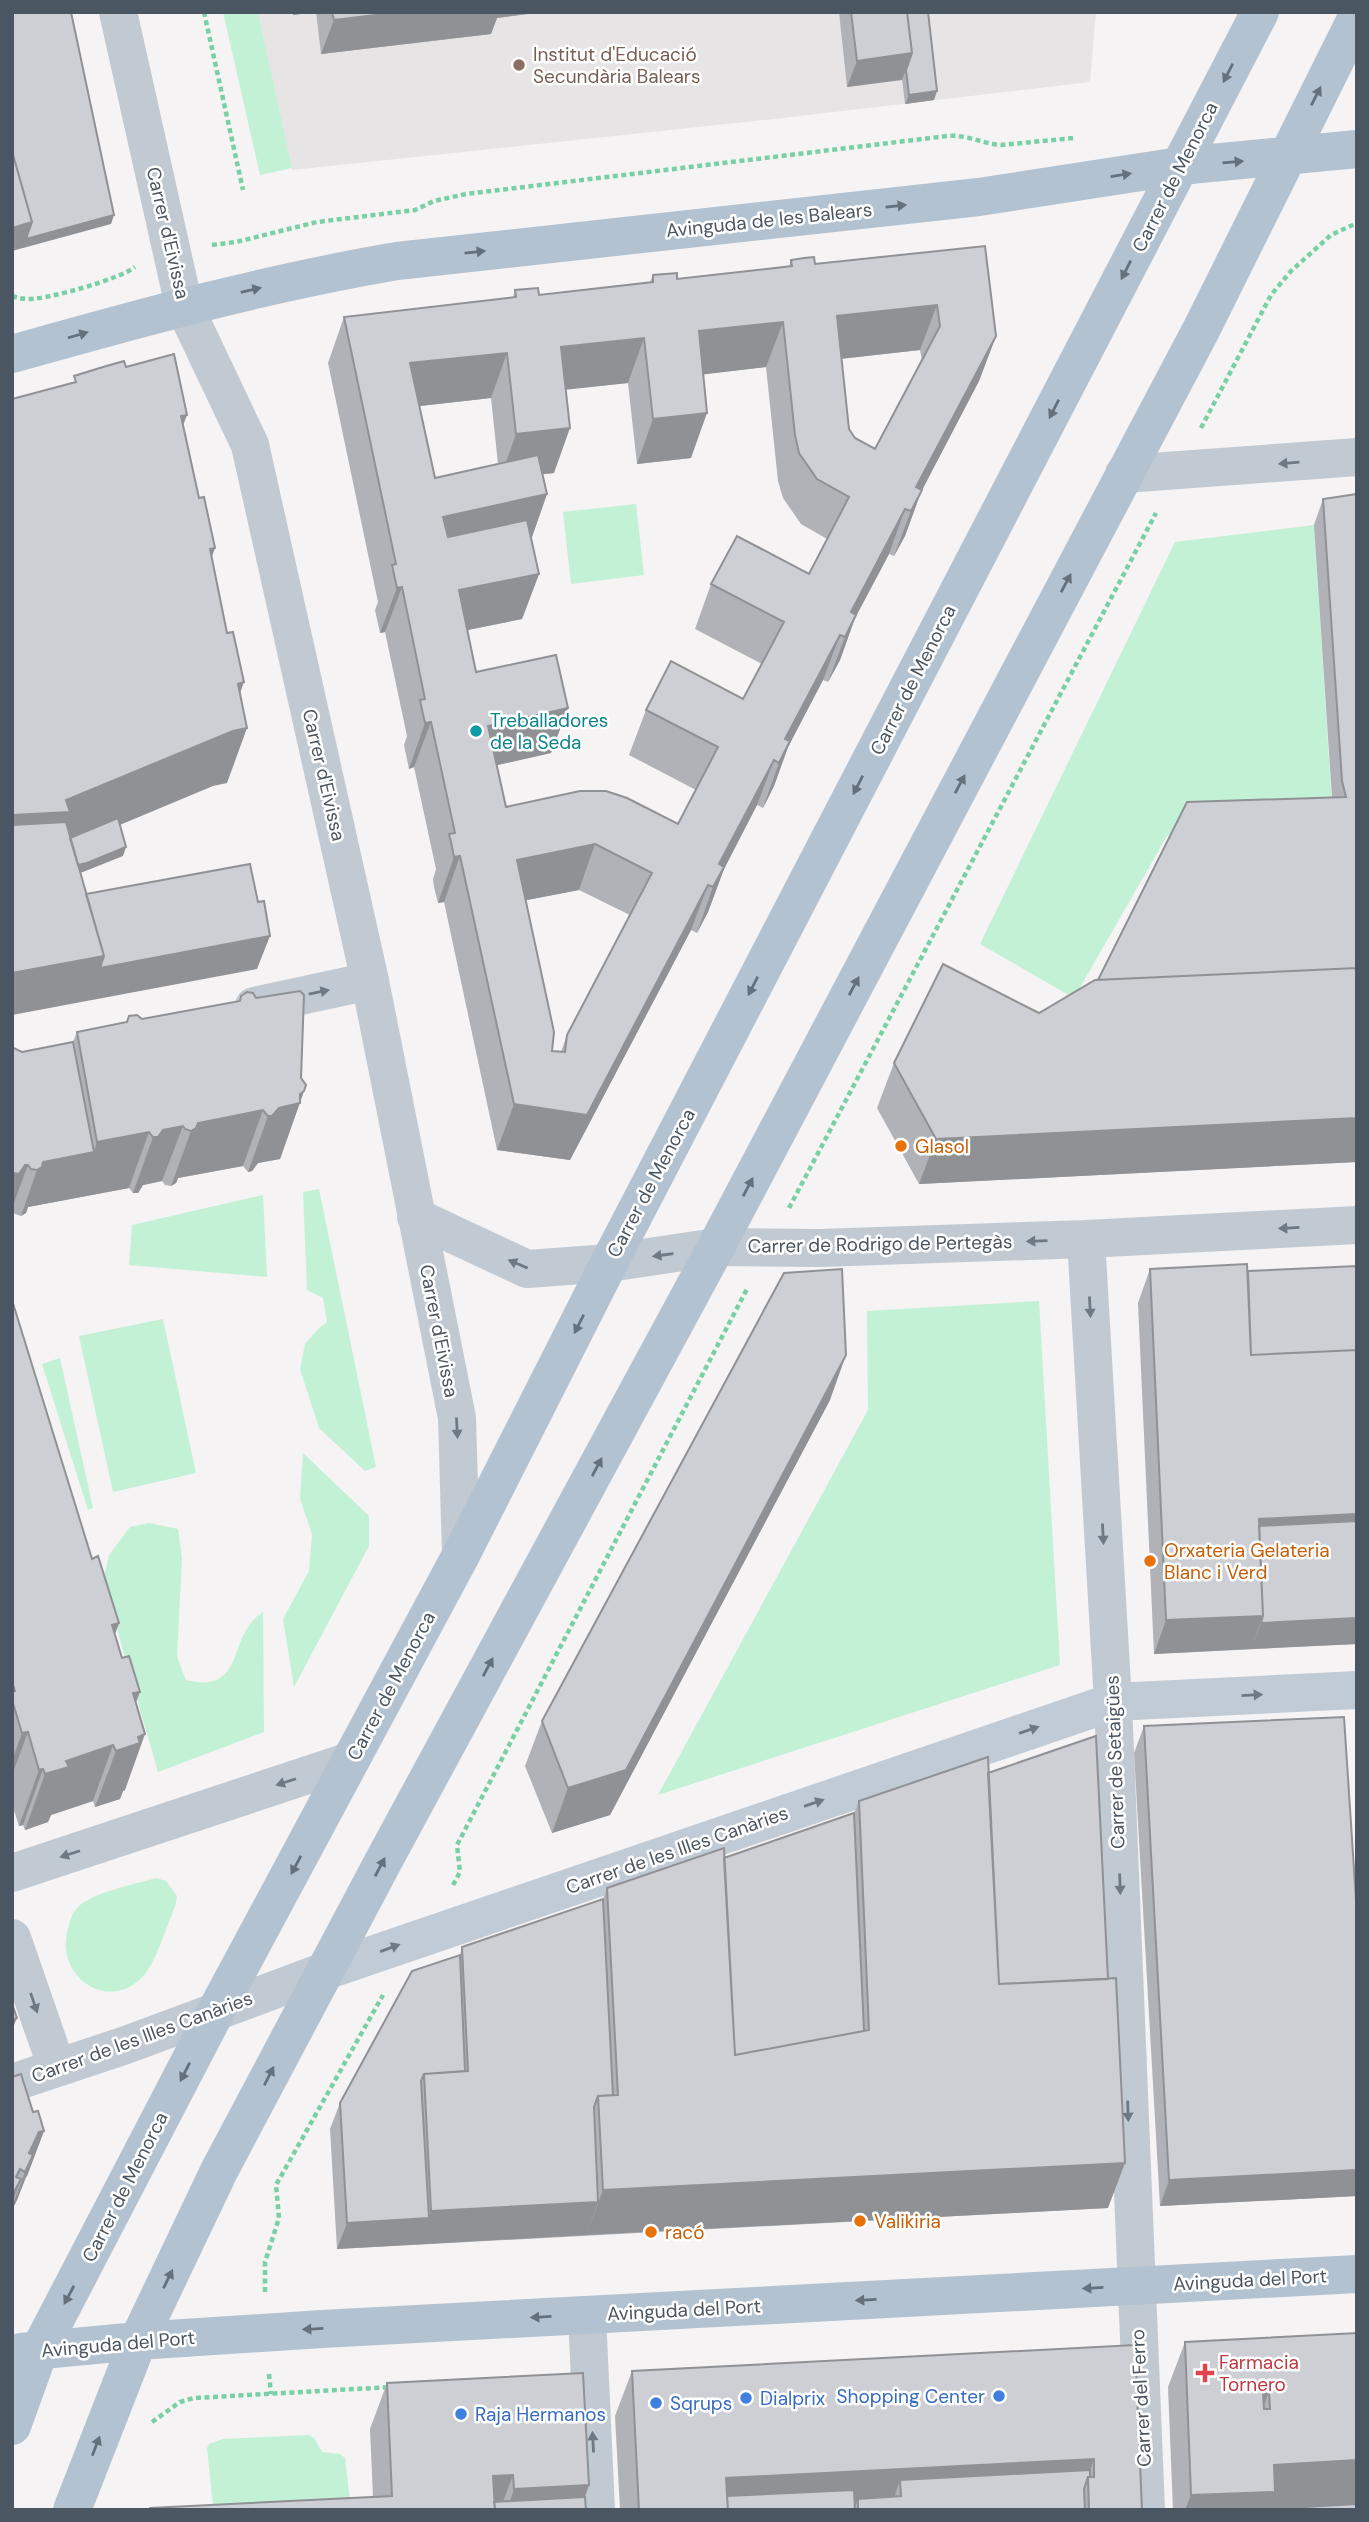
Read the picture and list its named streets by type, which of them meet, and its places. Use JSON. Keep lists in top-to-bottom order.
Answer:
{
  "streets": {
    "main road": ["Carrer de Menorca", "Avinguda de les Balears", "Avinguda del Port"],
    "street": [
      "Carrer d'Eivissa",
      "Carrer de Rodrigo de Pertegàs",
      "Carrer de Setaigües",
      "Carrer de les Illes Canàries",
      "Carrer del Ferro"
    ]
  },
  "crossings": [
    ["Carrer de Menorca", "Avinguda de les Balears"],
    ["Carrer de Menorca", "Carrer d'Eivissa"],
    ["Carrer de Menorca", "Carrer de Rodrigo de Pertegàs"],
    ["Carrer de Menorca", "Carrer de les Illes Canàries"],
    ["Carrer de Menorca", "Avinguda del Port"],
    ["Avinguda de les Balears", "Carrer d'Eivissa"],
    ["Carrer d'Eivissa", "Carrer de Rodrigo de Pertegàs"],
    ["Carrer de Rodrigo de Pertegàs", "Carrer de Setaigües"],
    ["Carrer de Setaigües", "Carrer de les Illes Canàries"],
    ["Carrer de Setaigües", "Avinguda del Port"],
    ["Carrer de Setaigües", "Carrer del Ferro"],
    ["Avinguda del Port", "Carrer del Ferro"]
  ],
  "one_way": [
    "Avinguda de les Balears",
    "Carrer de Rodrigo de Pertegàs",
    "Carrer de Setaigües",
    "Carrer de les Illes Canàries",
    "Avinguda del Port"
  ],
  "places": {
    "other": [
      "Institut d'Educació Secundària Balears",
      "Treballadores de la Seda",
      "Glasol",
      "Orxateria Gelateria Blanc i Verd",
      "Valikiria",
      "racó",
      "Shopping Center",
      "Dialprix",
      "Sqrups",
      "Raja Hermanos"
    ],
    "health": ["Farmacia Tornero"]
  }
}
